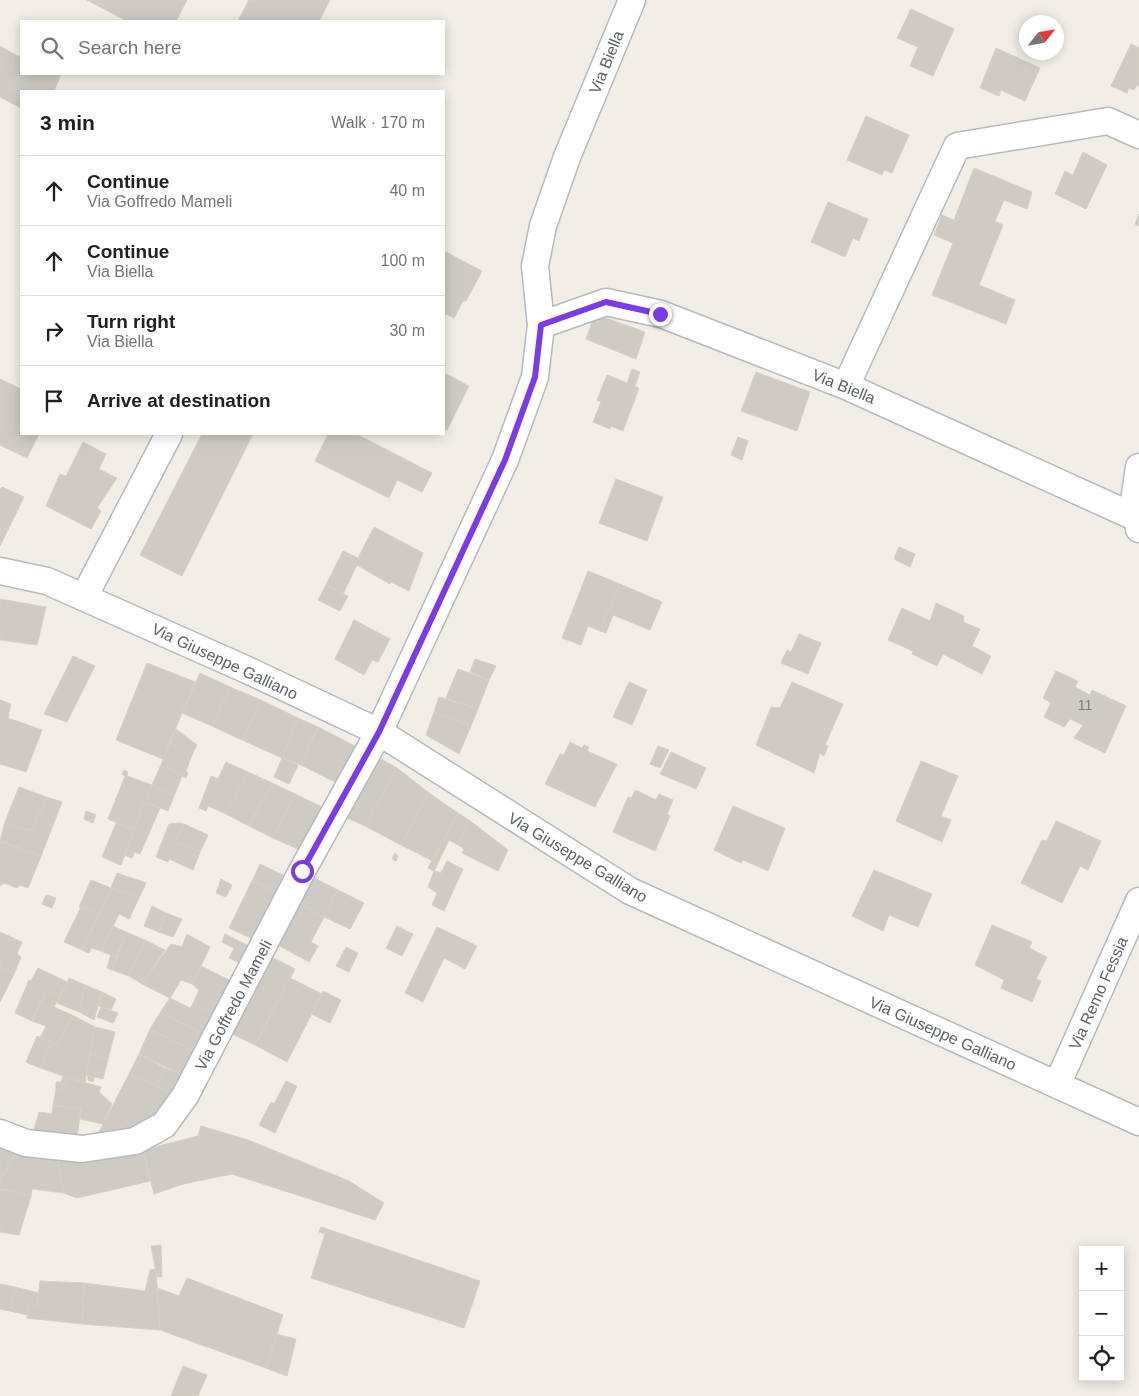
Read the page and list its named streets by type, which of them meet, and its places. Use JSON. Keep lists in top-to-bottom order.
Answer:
{
  "streets": {
    "street": [
      "Via Biella",
      "Via Giuseppe Galliano",
      "Via Remo Fessia",
      "Via Goffredo Mameli"
    ]
  },
  "crossings": [
    ["Via Biella", "Via Giuseppe Galliano"],
    ["Via Biella", "Via Goffredo Mameli"],
    ["Via Giuseppe Galliano", "Via Remo Fessia"],
    ["Via Giuseppe Galliano", "Via Goffredo Mameli"]
  ],
  "house_numbers": ["11"],
  "north": "top right",
  "page": {
    "search": "Search here",
    "heading": ["3 min", "Walk · 170 m"],
    "list": [
      ["Continue", "Via Goffredo Mameli", "40 m"],
      ["Continue", "Via Biella", "100 m"],
      ["Turn right", "Via Biella", "30 m"],
      "Arrive at destination"
    ],
    "map_buttons": ["+", "−"]
  }
}
